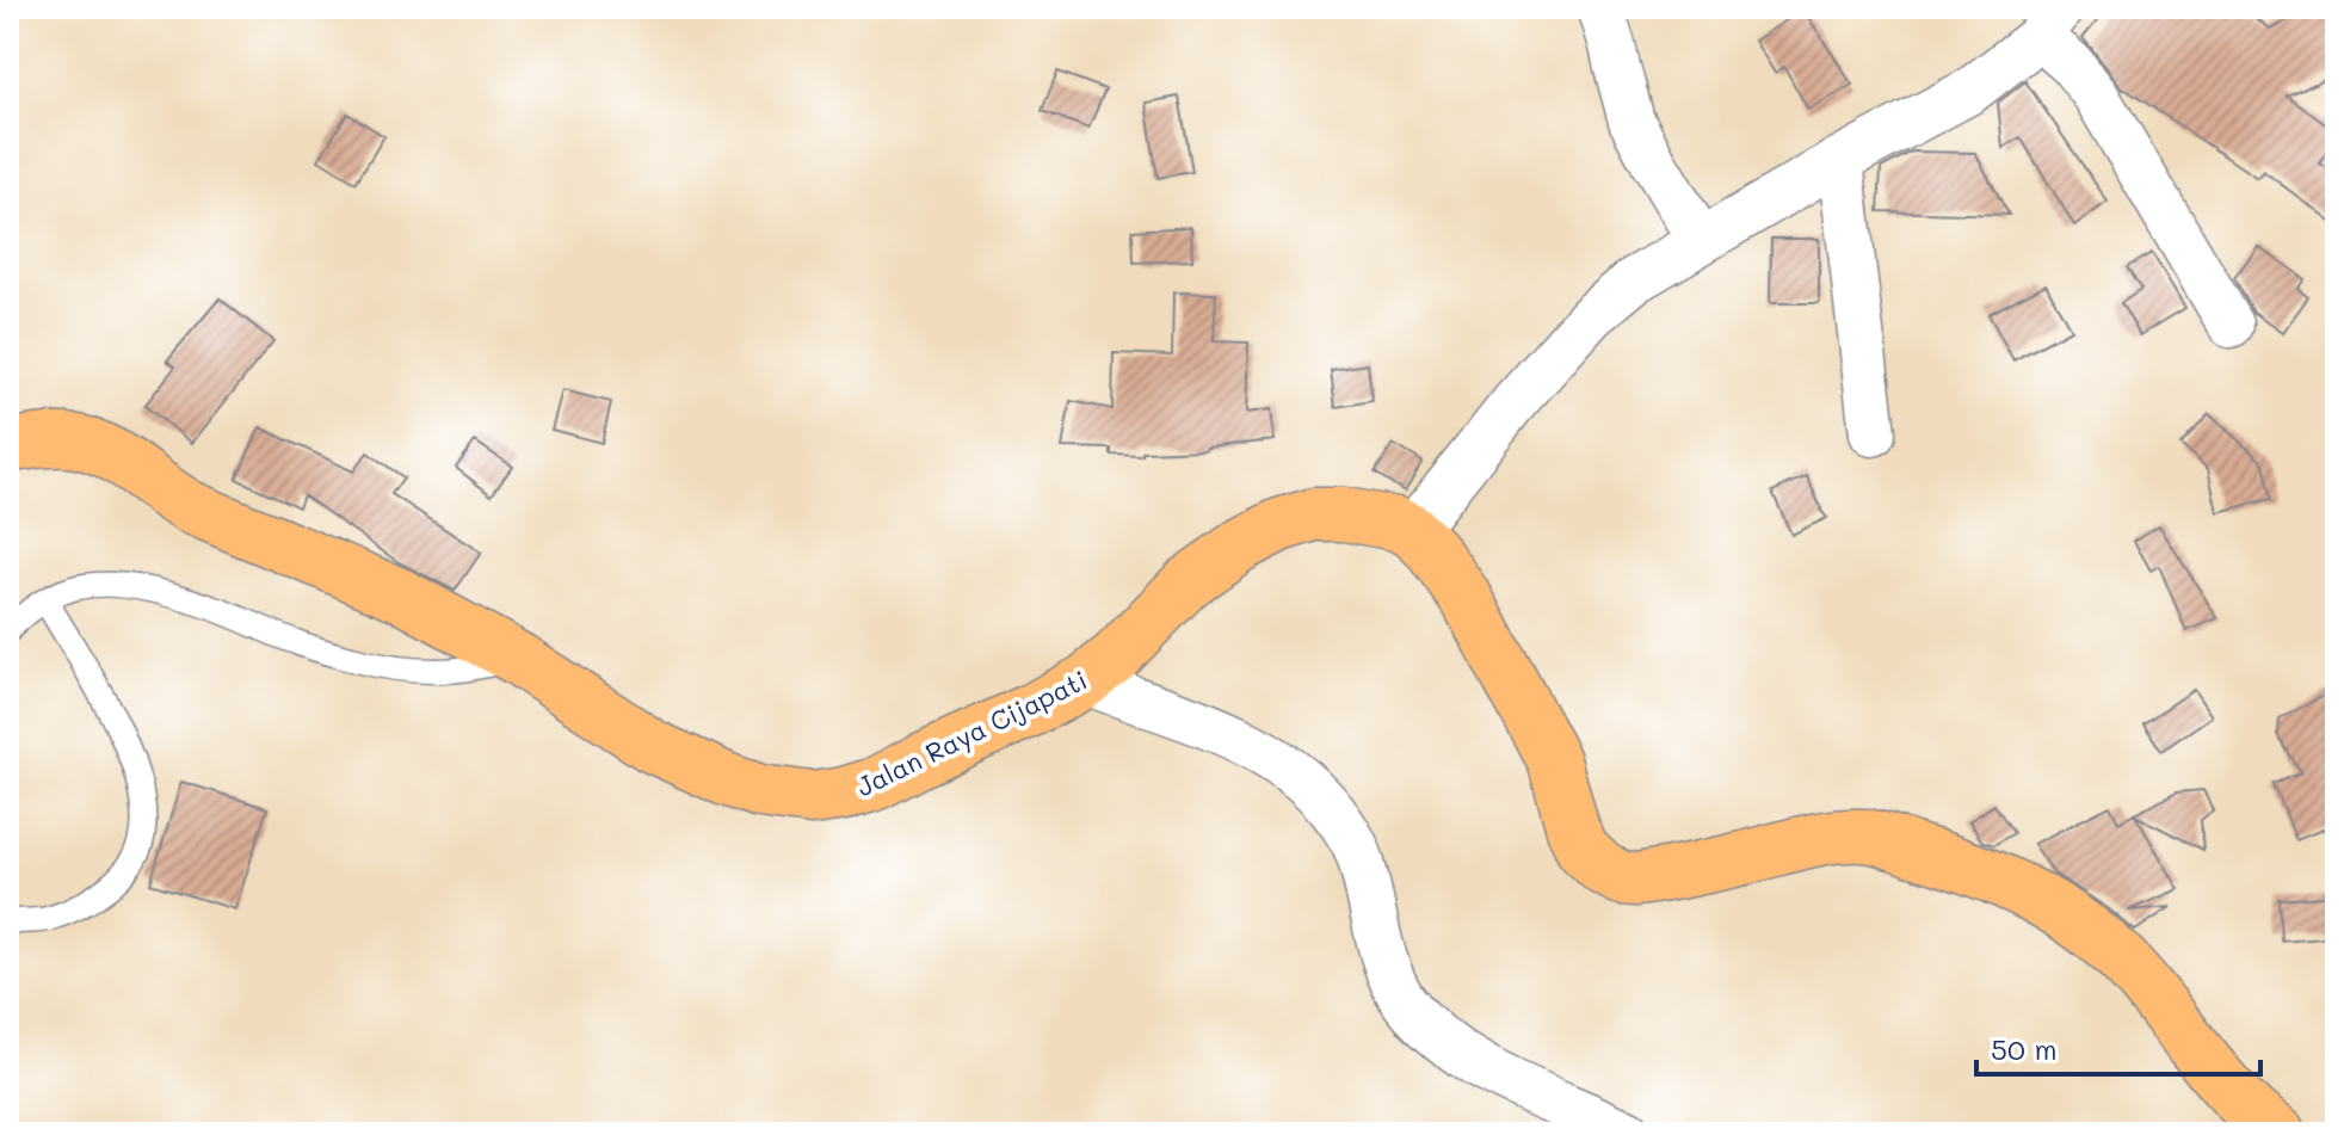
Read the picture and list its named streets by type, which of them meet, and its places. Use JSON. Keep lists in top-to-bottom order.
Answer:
{
  "streets": {
    "main road": ["Jalan Raya Cijapati"]
  },
  "scale_bar": "50 m"
}
